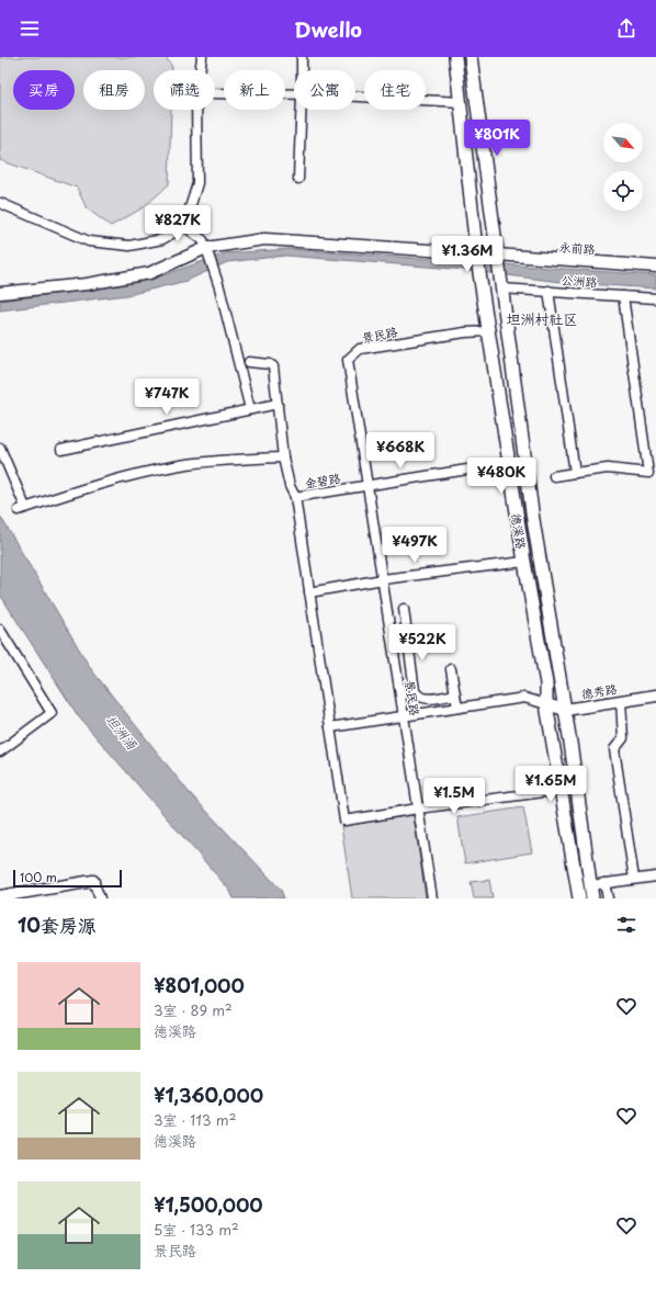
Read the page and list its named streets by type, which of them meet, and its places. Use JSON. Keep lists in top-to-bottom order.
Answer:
{
  "streets": {
    "main road": ["德溪路"],
    "street": [
      "永前路",
      "公洲路",
      "景民路",
      "金碧路",
      "德秀路"
    ]
  },
  "crossings": [
    ["永前路", "德溪路"],
    ["公洲路", "德溪路"],
    ["景民路", "金碧路"],
    ["景民路", "德溪路"],
    ["金碧路", "德溪路"],
    ["德溪路", "德秀路"]
  ],
  "districts": ["坦洲村社区"],
  "water": ["坦洲涌"],
  "scale_bar": "100 m",
  "north": "bottom right",
  "page": {
    "header": "Dwello",
    "chip": [
      "买房",
      "租房",
      "筛选",
      "新上",
      "公寓",
      "住宅"
    ],
    "price": [
      "¥801K",
      "¥827K",
      "¥1.36M",
      "¥747K",
      "¥668K",
      "¥480K",
      "¥497K",
      "¥522K",
      "¥1.65M",
      "¥1.5M"
    ],
    "scale": "100 m",
    "heading": "10套房源",
    "list": [
      {
        "name": "¥801,000",
        "note": "3室 · 89 m² · 德溪路"
      },
      {
        "name": "¥1,360,000",
        "note": "3室 · 113 m² · 德溪路"
      },
      {
        "name": "¥1,500,000",
        "note": "5室 · 133 m² · 景民路"
      }
    ]
  }
}
